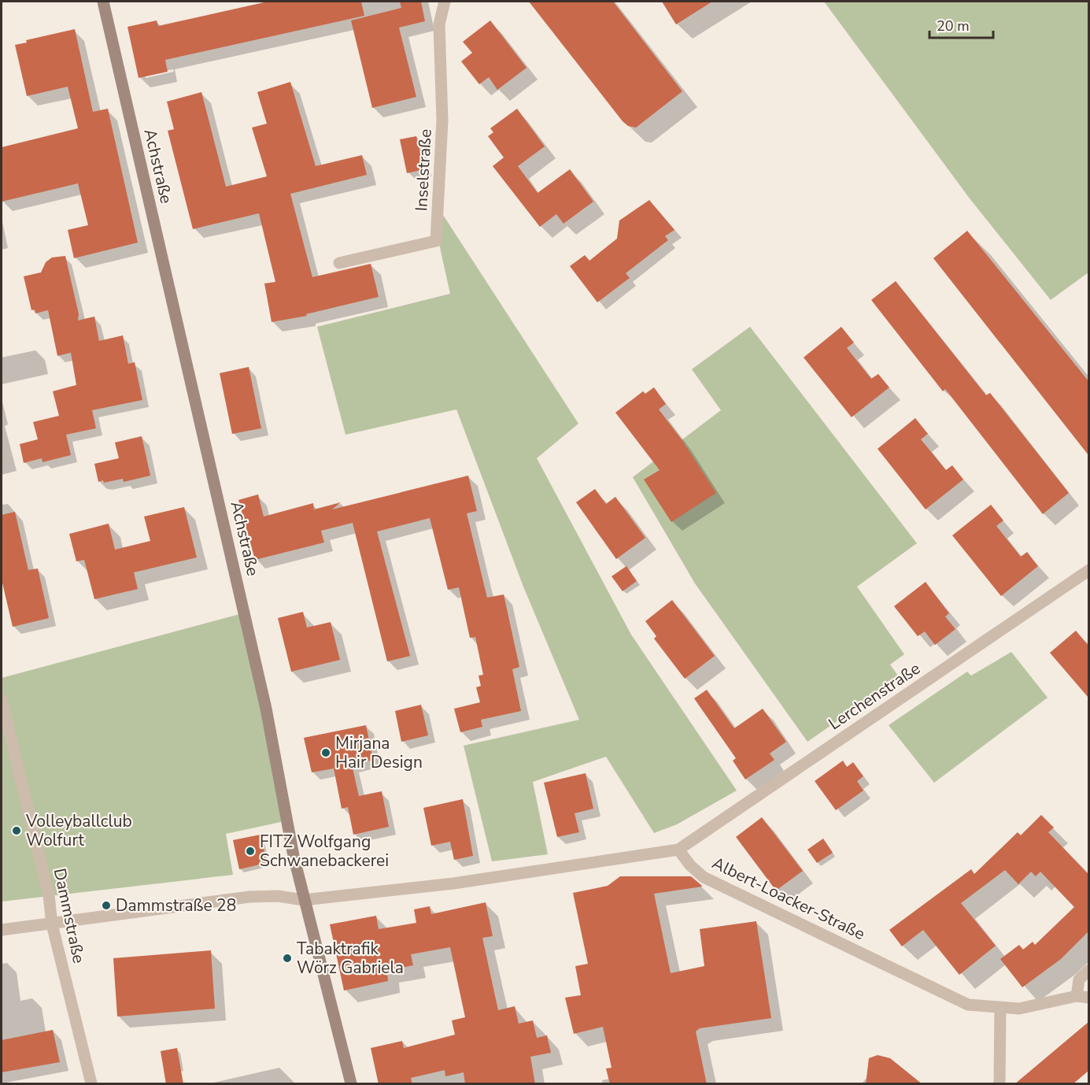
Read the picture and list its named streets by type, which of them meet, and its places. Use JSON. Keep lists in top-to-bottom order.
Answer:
{
  "streets": {
    "main road": ["Achstraße"],
    "street": [
      "Inselstraße",
      "Lerchenstraße",
      "Albert-Loacker-Straße",
      "Dammstraße"
    ]
  },
  "crossings": [
    ["Lerchenstraße", "Albert-Loacker-Straße"]
  ],
  "places": [
    "Mirjana Hair Design",
    "Volleyballclub Wolfurt",
    "FITZ Wolfgang Schwanebackerei",
    "Dammstraße 28",
    "Tabaktrafik Wörz Gabriela"
  ],
  "scale_bar": "20 m"
}
